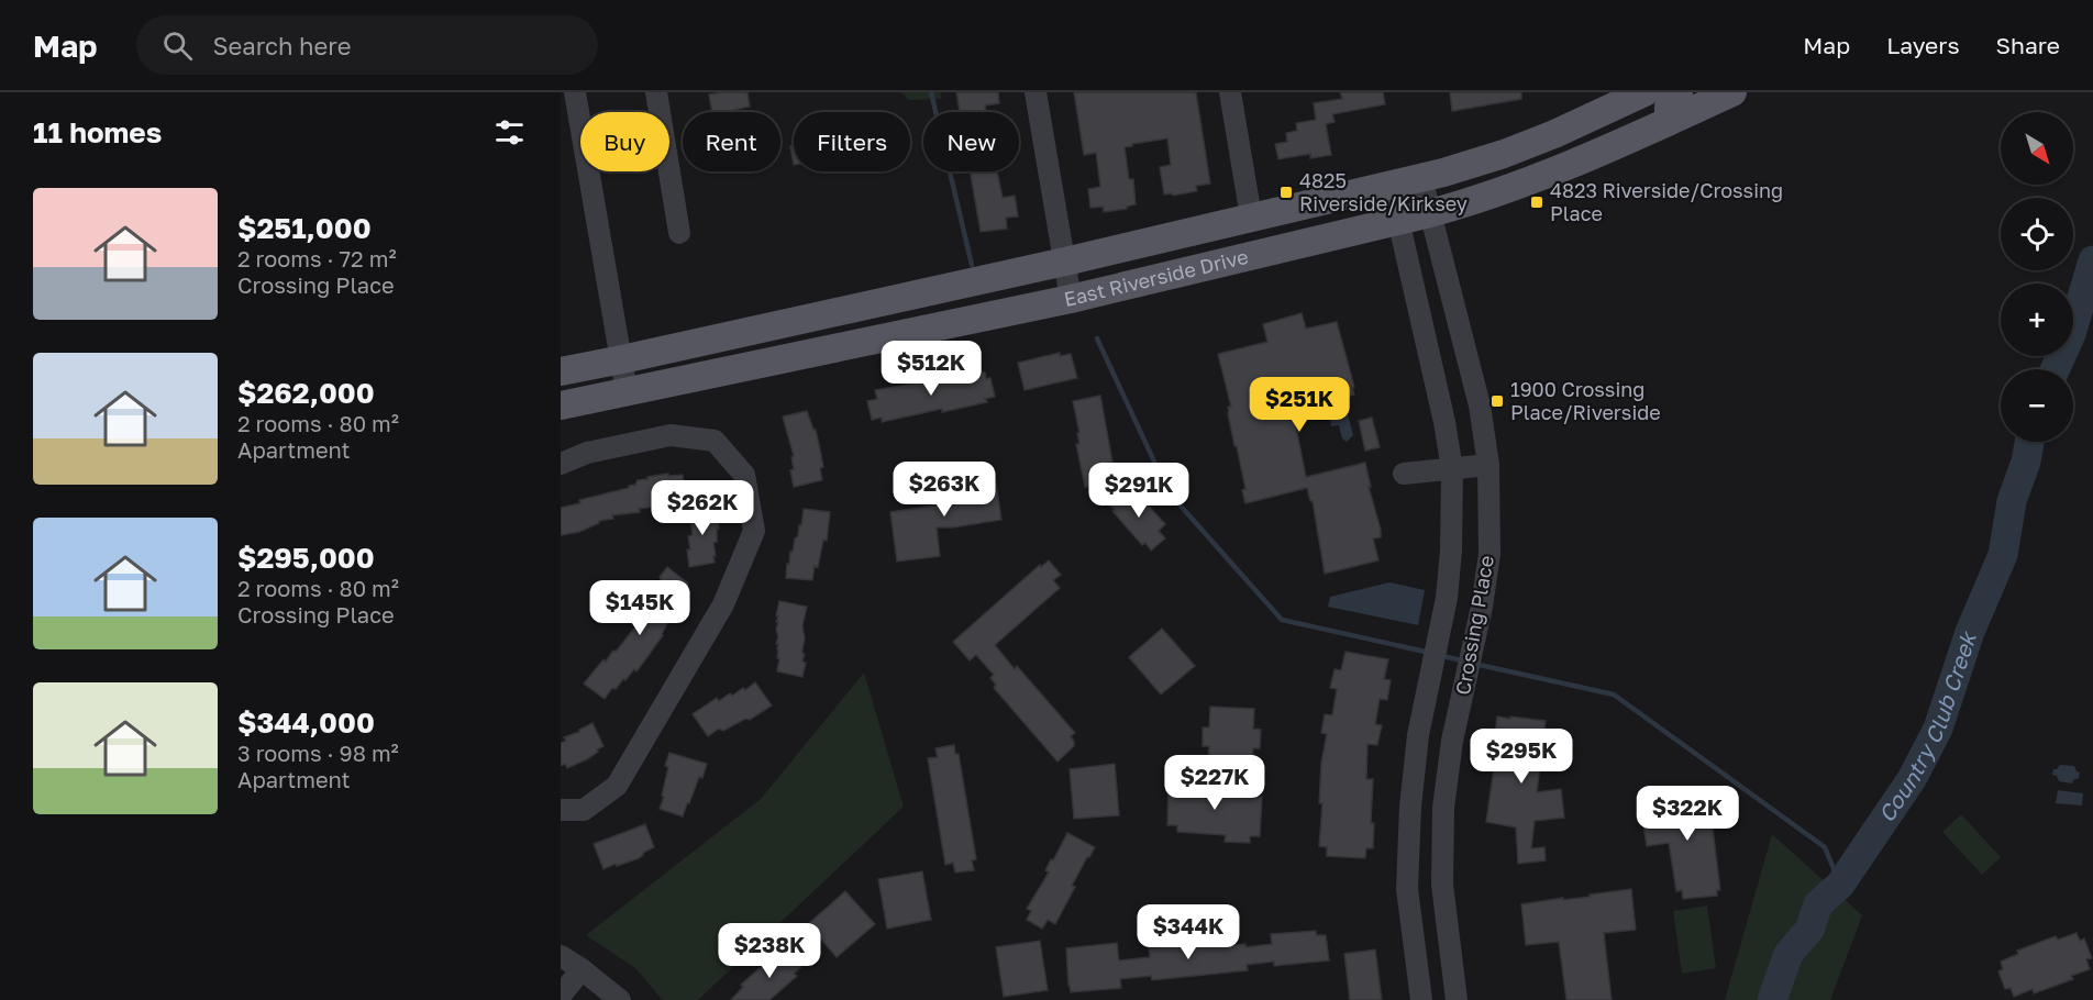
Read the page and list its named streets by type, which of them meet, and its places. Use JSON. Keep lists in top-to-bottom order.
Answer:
{
  "streets": {
    "main road": ["East Riverside Drive"],
    "street": ["Crossing Place"]
  },
  "crossings": [
    ["East Riverside Drive", "Crossing Place"]
  ],
  "water": ["Country Club Creek"],
  "places": {
    "transit": ["4825 Riverside/Kirksey", "4823 Riverside/Crossing Place", "1900 Crossing Place/Riverside"]
  },
  "north": "bottom right",
  "page": {
    "header": "Map",
    "search": "Search here",
    "nav": ["Map", "Layers", "Share"],
    "heading": "11 homes",
    "map_buttons": ["+", "−"],
    "chip": [
      "Buy",
      "Rent",
      "Filters",
      "New"
    ],
    "list": [
      {
        "name": "$251,000",
        "note": "2 rooms · 72 m² · Crossing Place"
      },
      {
        "name": "$262,000",
        "note": "2 rooms · 80 m² · Apartment"
      },
      {
        "name": "$295,000",
        "note": "2 rooms · 80 m² · Crossing Place"
      },
      {
        "name": "$344,000",
        "note": "3 rooms · 98 m² · Apartment"
      }
    ],
    "price": [
      "$512K",
      "$251K",
      "$263K",
      "$291K",
      "$262K",
      "$145K",
      "$295K",
      "$227K",
      "$322K",
      "$344K",
      "$238K"
    ]
  }
}
